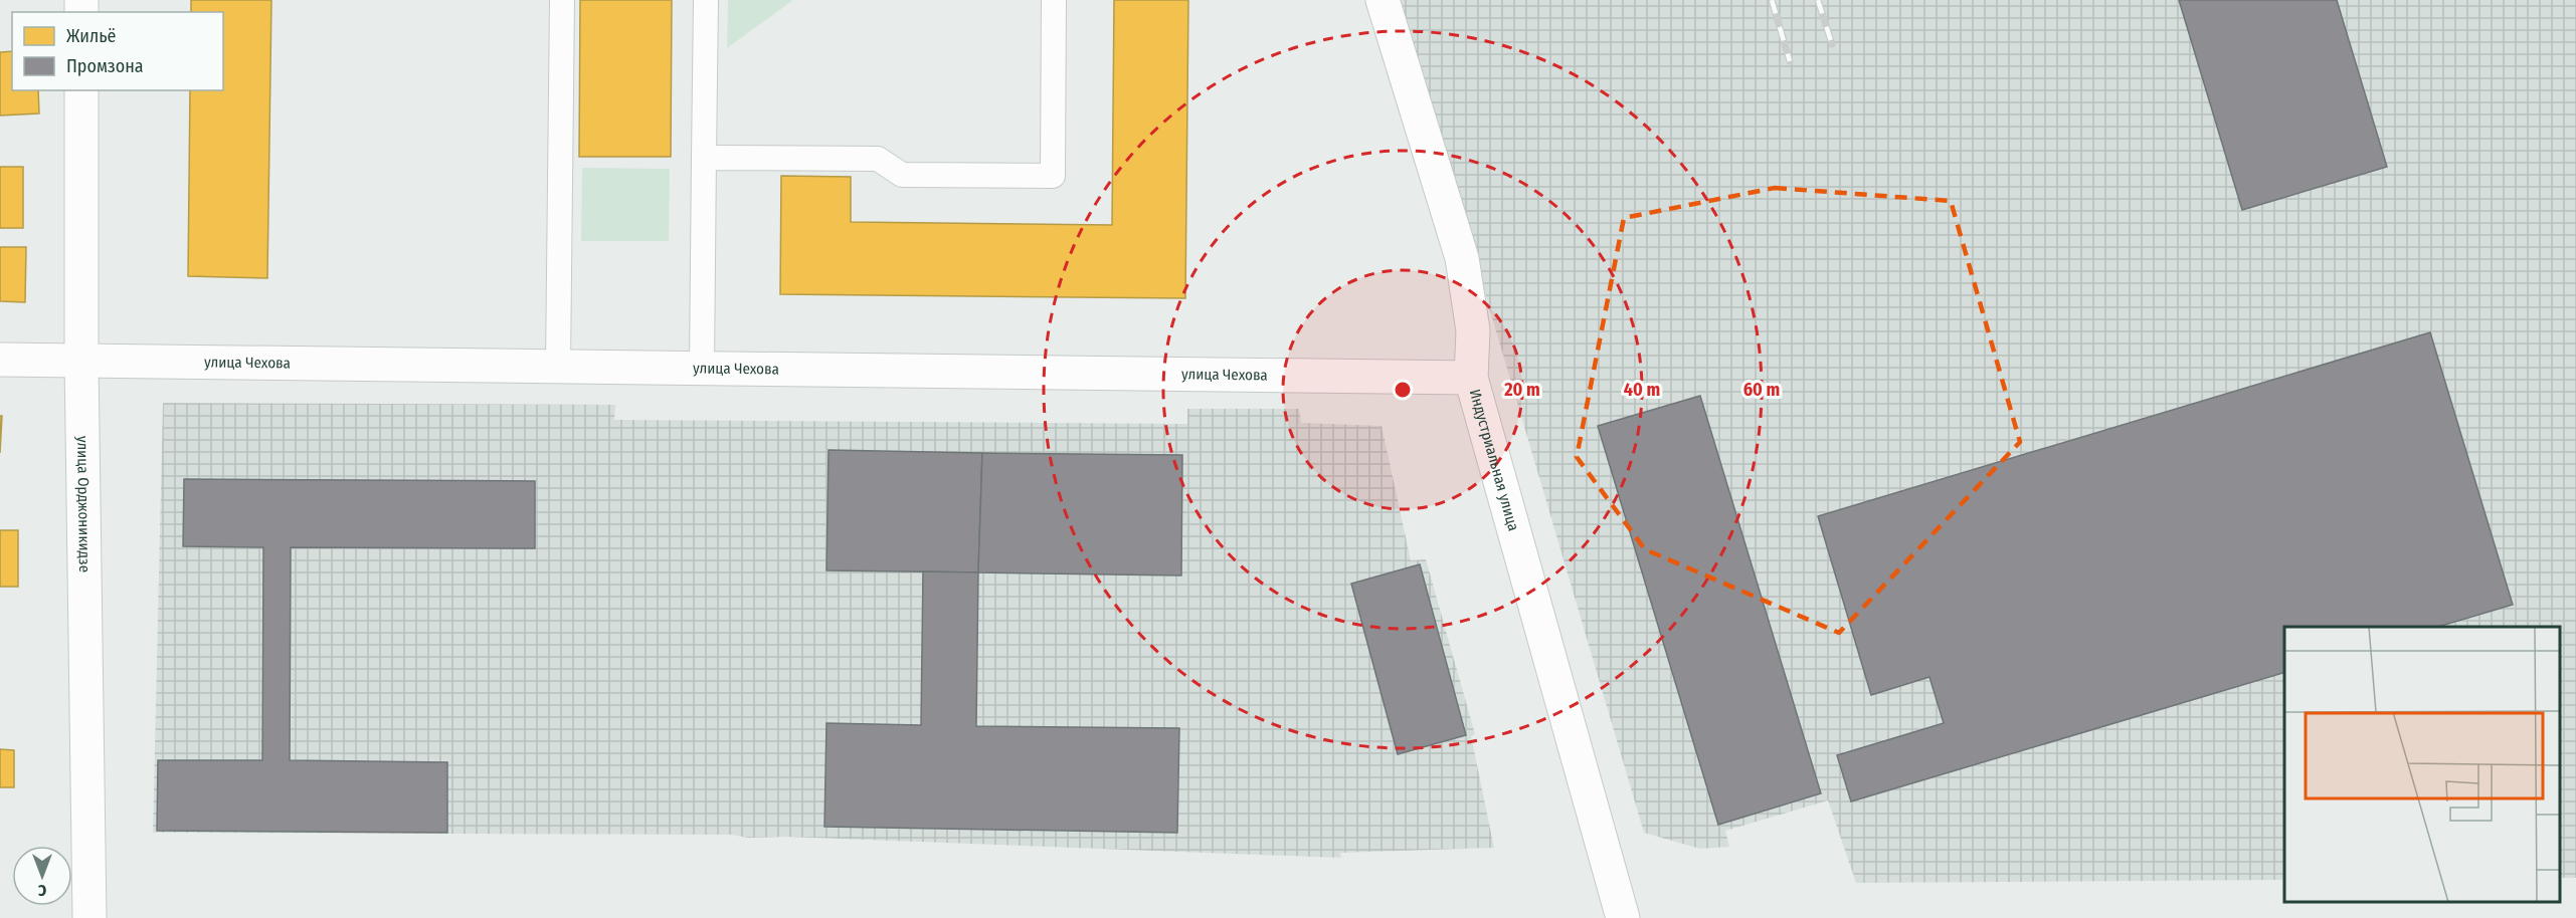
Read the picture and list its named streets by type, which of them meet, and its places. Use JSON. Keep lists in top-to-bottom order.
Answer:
{
  "streets": {
    "street": ["улица Чехова", "Индустриальная улица", "улица Орджоникидзе"]
  },
  "crossings": [
    ["улица Чехова", "Индустриальная улица"],
    ["улица Чехова", "улица Орджоникидзе"]
  ],
  "legend": ["Жильё", "Промзона"],
  "north": "bottom",
  "rings": ["20 m", "40 m", "60 m"]
}
